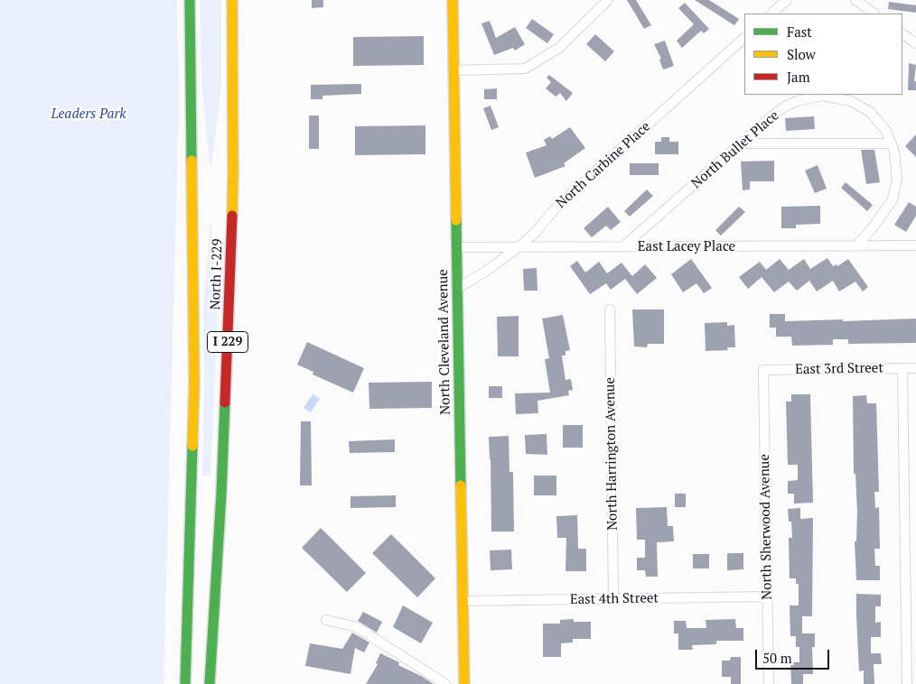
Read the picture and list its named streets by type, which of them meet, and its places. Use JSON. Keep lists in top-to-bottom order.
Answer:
{
  "streets": {
    "main road": ["North I-229", "I 229", "North Cleveland Avenue"],
    "street": [
      "North Bullet Place",
      "North Carbine Place",
      "East Lacey Place",
      "East 3rd Street",
      "North Harrington Avenue",
      "North Sherwood Avenue",
      "East 4th Street"
    ]
  },
  "crossings": [
    ["North Bullet Place", "East Lacey Place"],
    ["North Carbine Place", "East Lacey Place"],
    ["North Carbine Place", "North Cleveland Avenue"],
    ["East Lacey Place", "North Cleveland Avenue"],
    ["North Cleveland Avenue", "East 4th Street"],
    ["East 3rd Street", "North Sherwood Avenue"],
    ["North Harrington Avenue", "East 4th Street"],
    ["North Sherwood Avenue", "East 4th Street"]
  ],
  "parks": ["Leaders Park"],
  "legend": ["Fast", "Slow", "Jam"],
  "scale_bar": "50 m"
}
